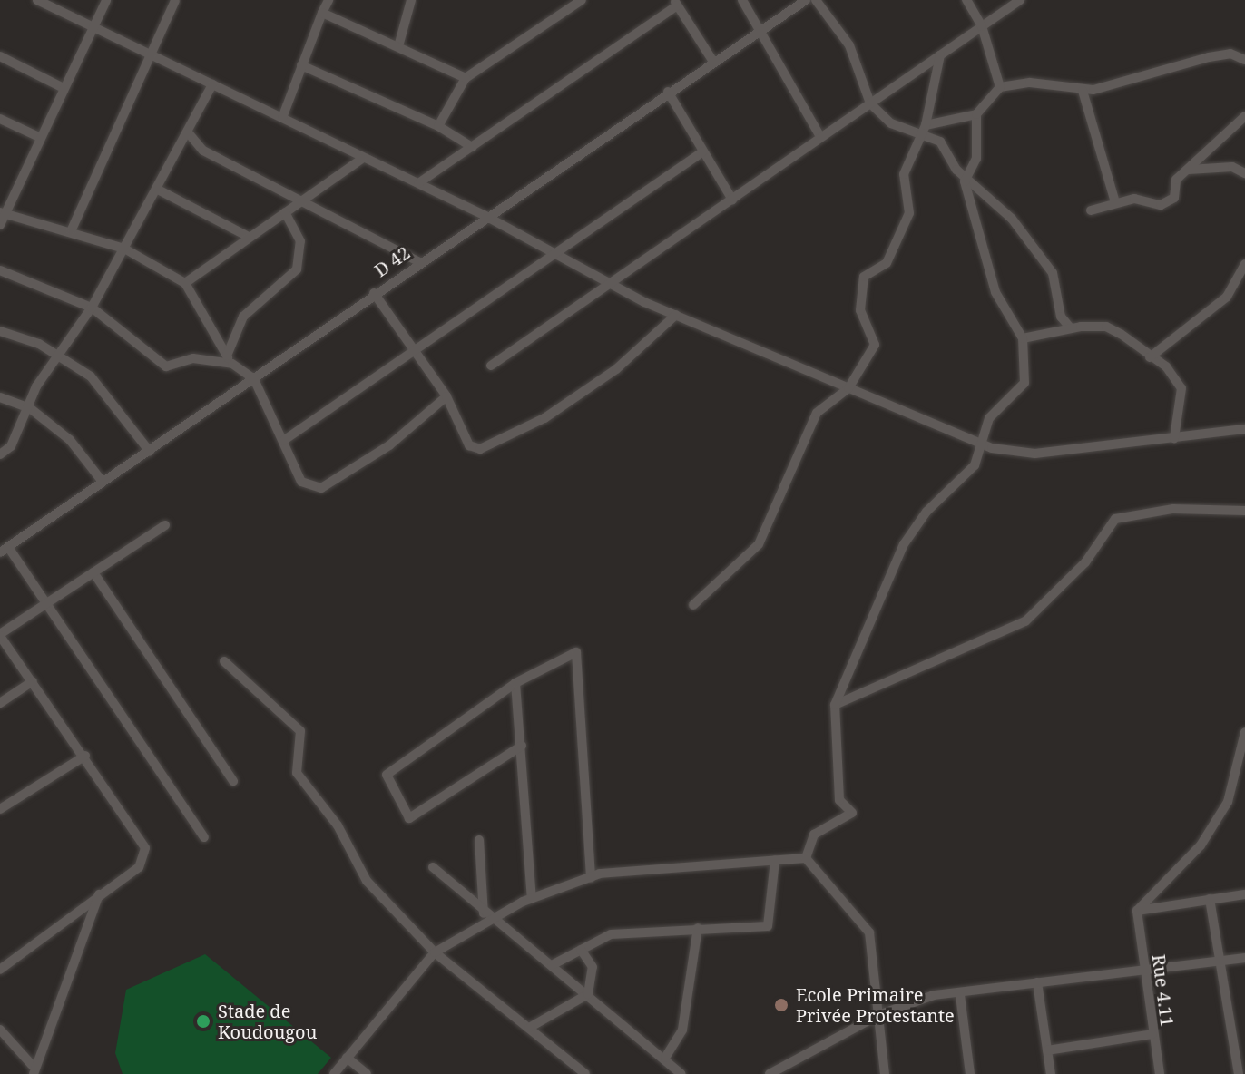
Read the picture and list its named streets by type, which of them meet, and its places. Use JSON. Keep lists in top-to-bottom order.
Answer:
{
  "streets": {
    "street": ["D 42", "Rue 4.11"]
  },
  "places": ["Ecole Primaire Privée Protestante", "Stade de Koudougou"]
}
